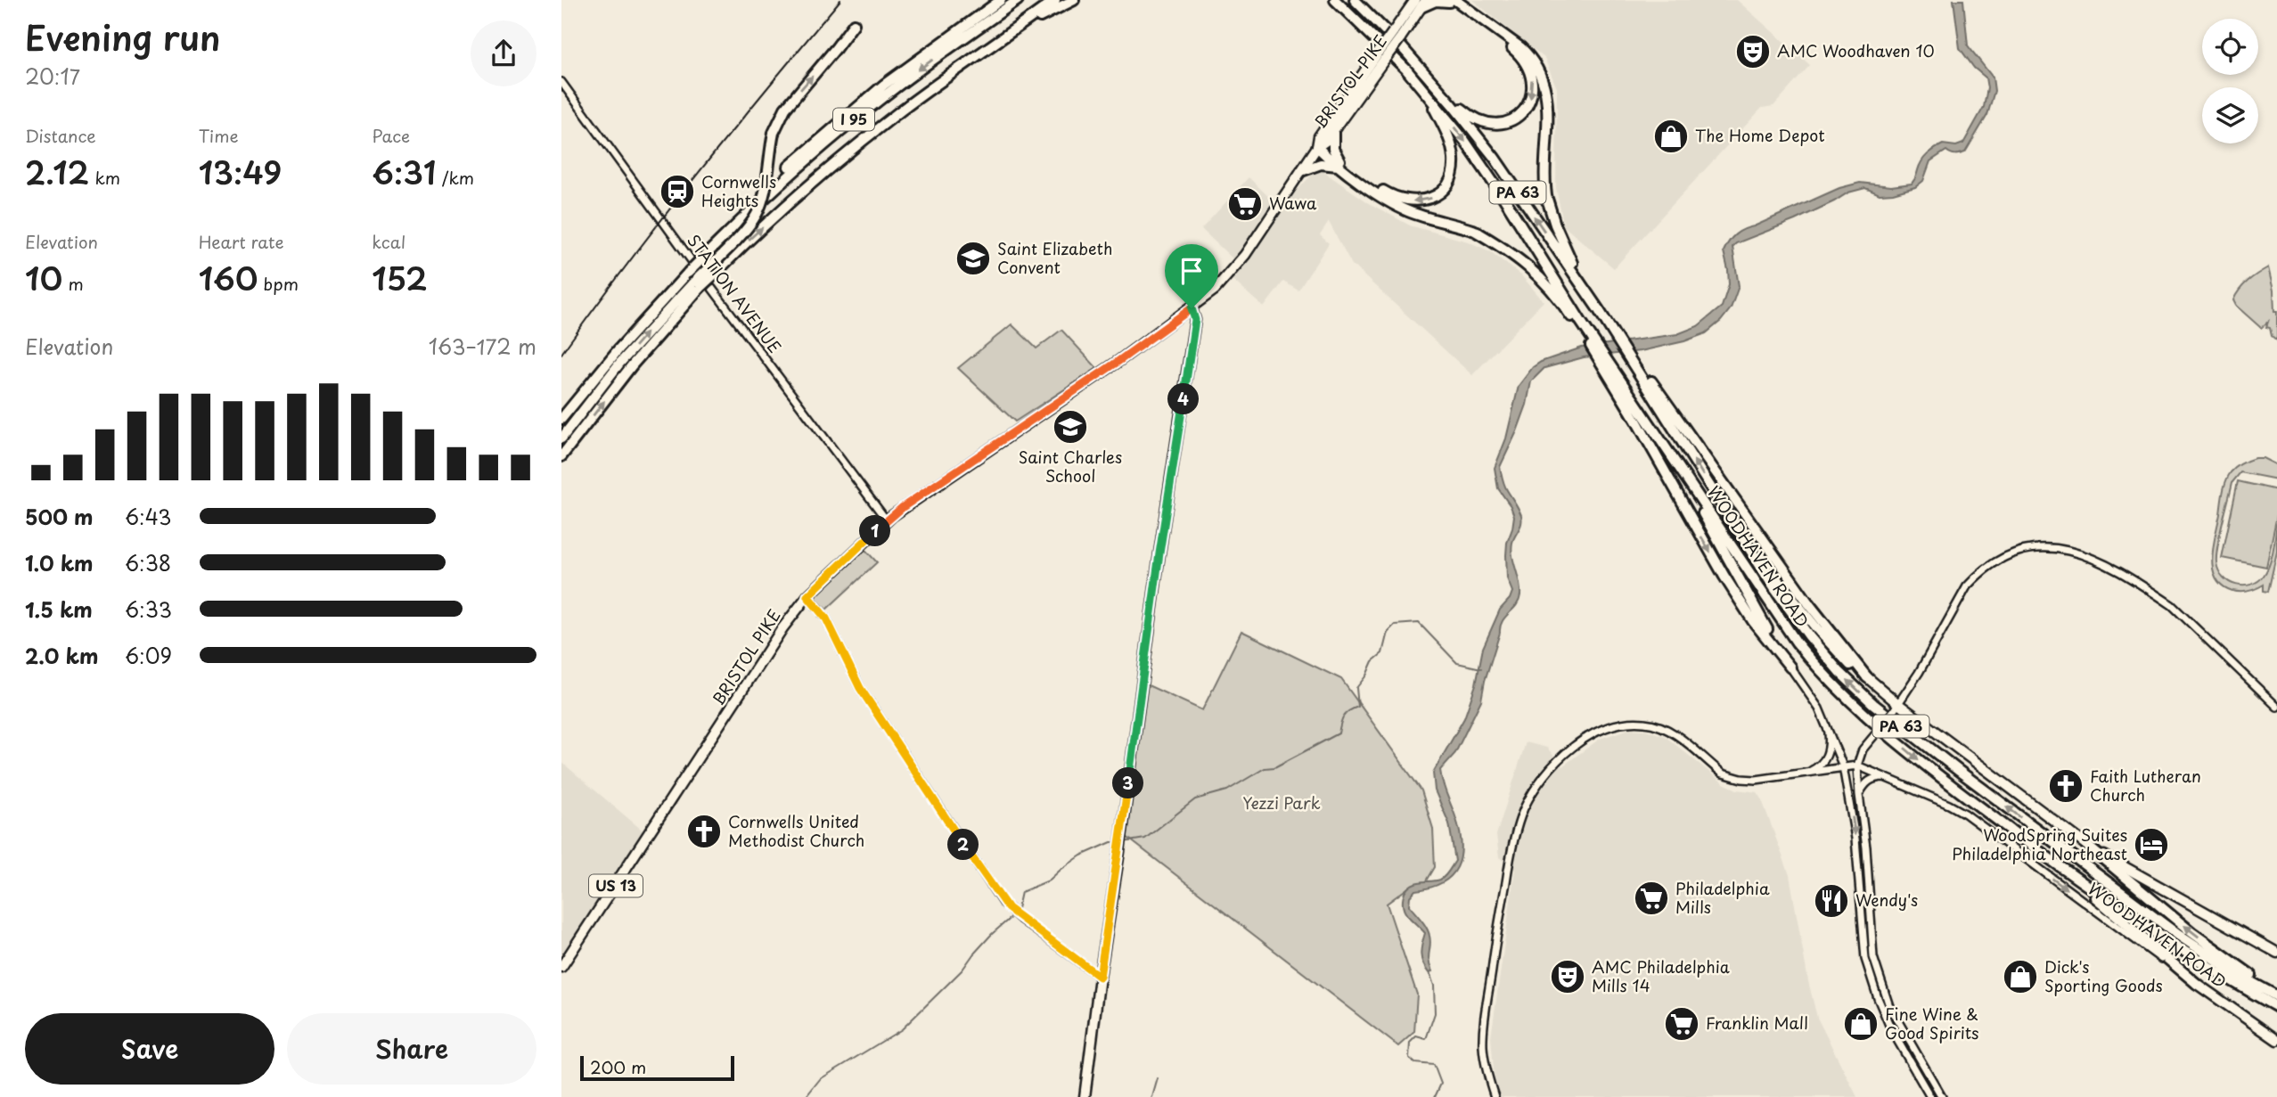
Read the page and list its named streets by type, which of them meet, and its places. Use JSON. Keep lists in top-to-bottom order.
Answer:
{
  "streets": {
    "highway": ["I 95", "PA 63", "WOODHAVEN ROAD"],
    "main road": ["BRISTOL PIKE", "US 13"],
    "street": ["STATION AVENUE"]
  },
  "crossings": [
    ["BRISTOL PIKE", "STATION AVENUE"]
  ],
  "parks": ["Yezzi Park"],
  "places": {
    "theatre": ["AMC Woodhaven 10", "AMC Philadelphia Mills 14"],
    "shop": ["The Home Depot", "Dick's Sporting Goods", "Fine Wine & Good Spirits"],
    "station": ["Cornwells Heights"],
    "supermarket": ["Wawa", "Philadelphia Mills", "Franklin Mall"],
    "school or university": ["Saint Elizabeth Convent", "Saint Charles School"],
    "church": ["Faith Lutheran Church", "Cornwells United Methodist Church"],
    "hotel": ["WoodSpring Suites Philadelphia Northeast"],
    "restaurant": ["Wendy's"]
  },
  "scale_bar": "200 m",
  "page": {
    "heading": ["Evening run", "20:17"],
    "stats": [
      ["Distance", "2.12 km"],
      ["Time", "13:49"],
      ["Pace", "6:31 /km"],
      ["Elevation", "10 m"],
      ["Heart rate", "160 bpm"],
      ["kcal", "152"]
    ],
    "chart": ["Elevation", "163–172 m"],
    "pins": [
      "4",
      "1",
      "3",
      "2"
    ],
    "list": [
      {
        "name": "500 m",
        "note": "6:43"
      },
      {
        "name": "1.0 km",
        "note": "6:38"
      },
      {
        "name": "1.5 km",
        "note": "6:33"
      },
      {
        "name": "2.0 km",
        "note": "6:09"
      }
    ],
    "buttons": ["Save", "Share"],
    "scale": "200 m"
  }
}
